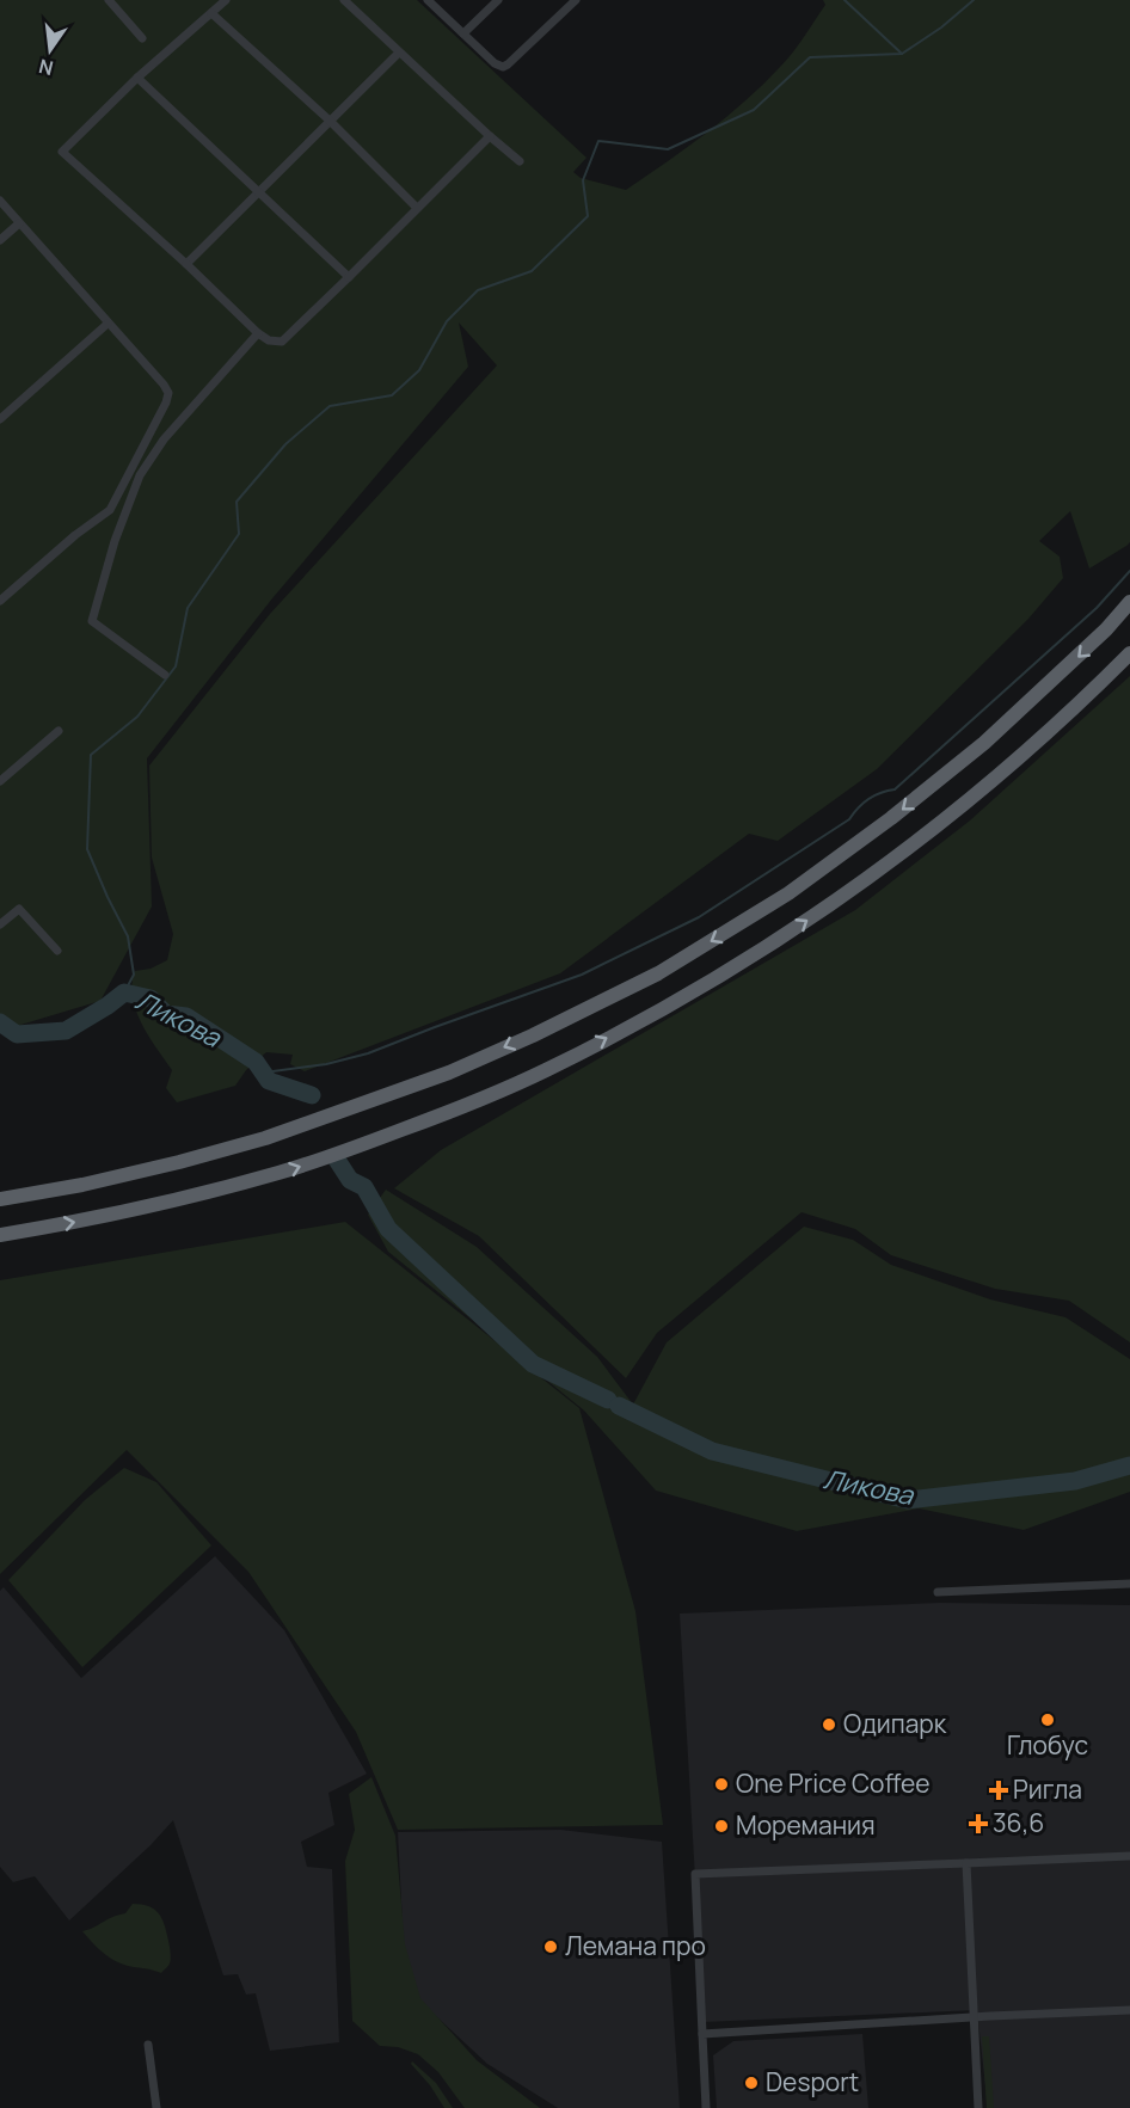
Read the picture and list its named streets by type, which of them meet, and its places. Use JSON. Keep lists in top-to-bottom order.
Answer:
{
  "water": ["Ликова"],
  "places": {
    "other": [
      "Глобус",
      "Одипарк",
      "One Price Coffee",
      "Моремания",
      "Лемана про",
      "Desport"
    ],
    "health": ["Ригла", "36,6"]
  },
  "north": "bottom"
}
